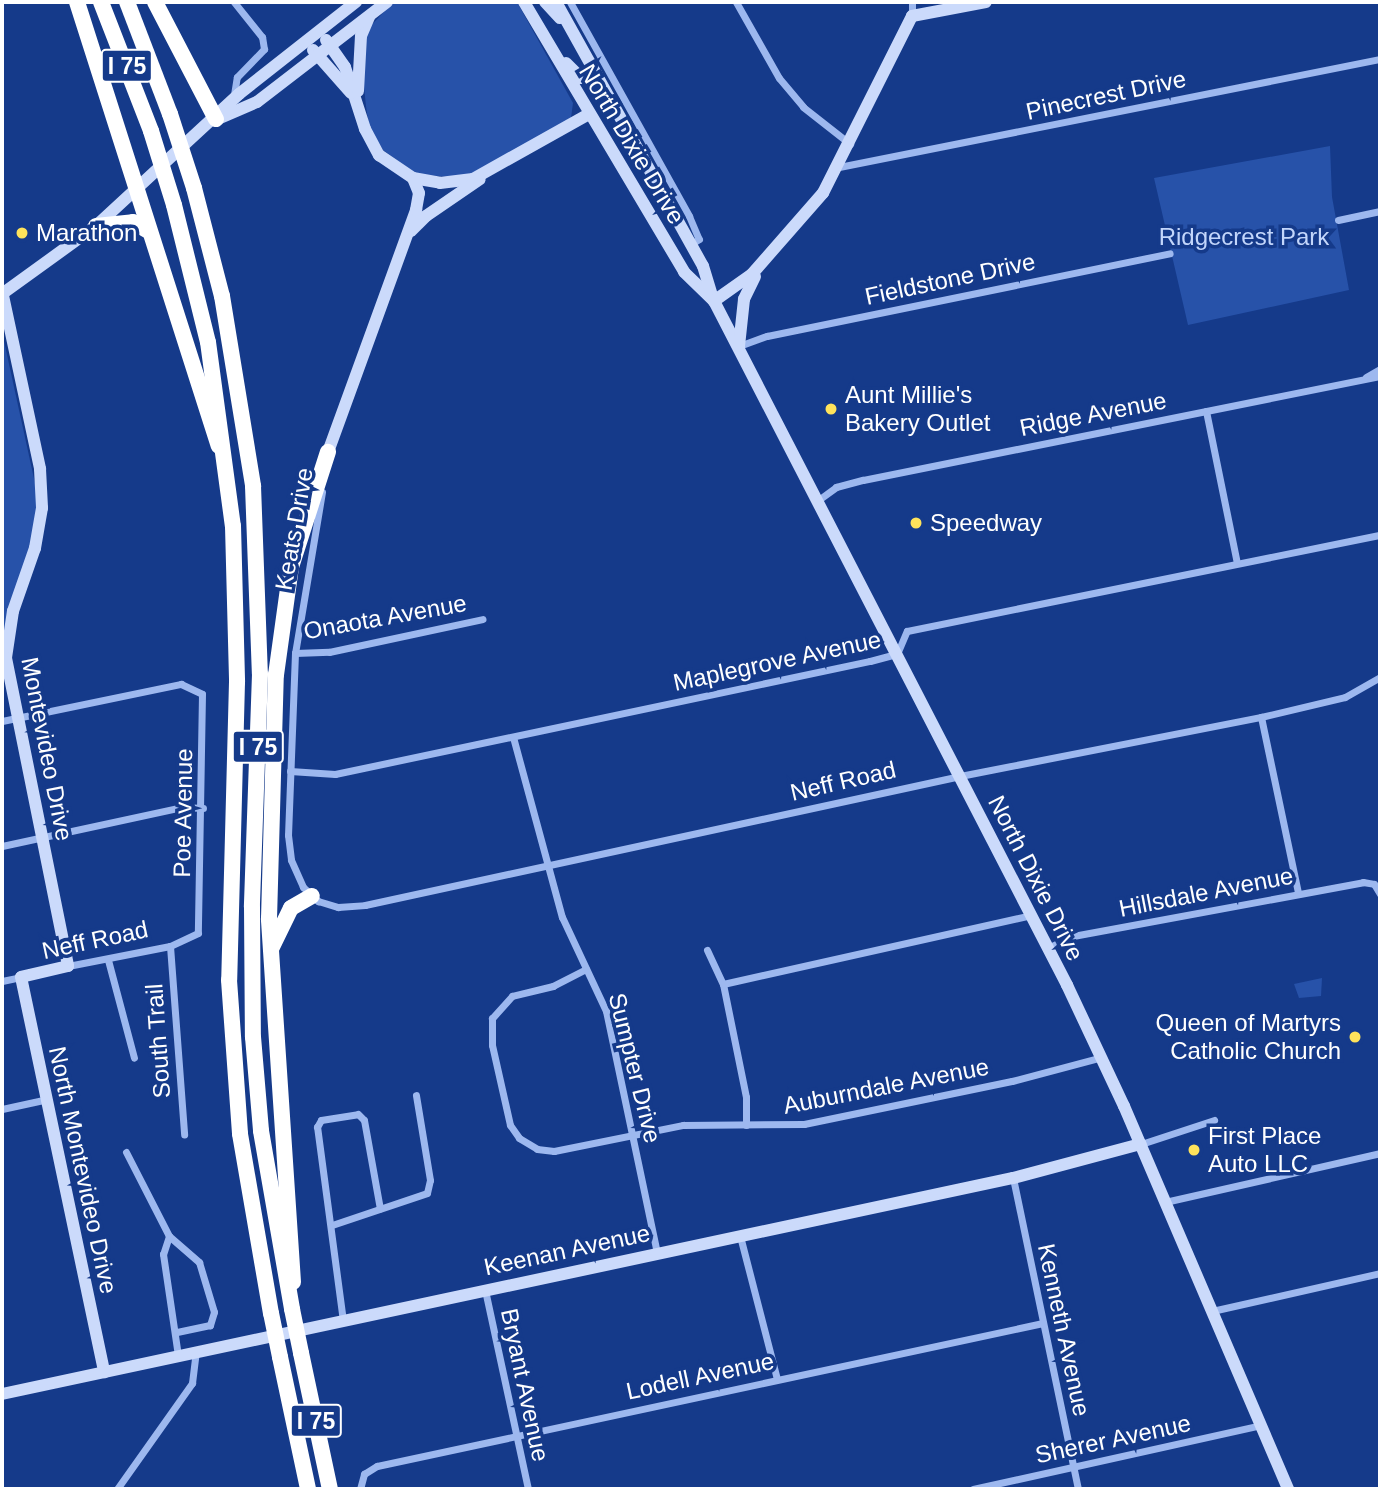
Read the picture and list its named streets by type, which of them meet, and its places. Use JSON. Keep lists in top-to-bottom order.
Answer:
{
  "streets": {
    "highway": ["I 75"],
    "main road": [
      "North Dixie Drive",
      "Keats Drive",
      "Montevideo Drive",
      "Neff Road",
      "North Montevideo Drive",
      "Keenan Avenue"
    ],
    "street": [
      "Pinecrest Drive",
      "Fieldstone Drive",
      "Ridge Avenue",
      "Onaota Avenue",
      "Maplegrove Avenue",
      "Poe Avenue",
      "Hillsdale Avenue",
      "South Trail",
      "Sumpter Drive",
      "Auburndale Avenue",
      "Kenneth Avenue",
      "Lodell Avenue",
      "Bryant Avenue",
      "Sherer Avenue"
    ]
  },
  "crossings": [
    ["North Dixie Drive", "Fieldstone Drive"],
    ["North Dixie Drive", "Ridge Avenue"],
    ["North Dixie Drive", "Maplegrove Avenue"],
    ["North Dixie Drive", "Neff Road"],
    ["North Dixie Drive", "Hillsdale Avenue"],
    ["North Dixie Drive", "Auburndale Avenue"],
    ["North Dixie Drive", "Keenan Avenue"],
    ["North Dixie Drive", "Sherer Avenue"],
    ["Keats Drive", "Onaota Avenue"],
    ["Keats Drive", "Maplegrove Avenue"],
    ["Keats Drive", "Neff Road"],
    ["Maplegrove Avenue", "Sumpter Drive"],
    ["Montevideo Drive", "Neff Road"],
    ["Montevideo Drive", "Poe Avenue"],
    ["Neff Road", "Poe Avenue"],
    ["Neff Road", "South Trail"],
    ["Neff Road", "Sumpter Drive"],
    ["Neff Road", "North Montevideo Drive"],
    ["Sumpter Drive", "Auburndale Avenue"],
    ["Sumpter Drive", "Keenan Avenue"],
    ["North Montevideo Drive", "Keenan Avenue"],
    ["Keenan Avenue", "Kenneth Avenue"],
    ["Keenan Avenue", "Bryant Avenue"],
    ["Kenneth Avenue", "Lodell Avenue"],
    ["Kenneth Avenue", "Sherer Avenue"],
    ["Lodell Avenue", "Bryant Avenue"]
  ],
  "parks": ["Ridgecrest Park"],
  "places": [
    "Marathon",
    "Aunt Millie's Bakery Outlet",
    "Speedway",
    "Queen of Martyrs Catholic Church",
    "First Place Auto LLC"
  ]
}
